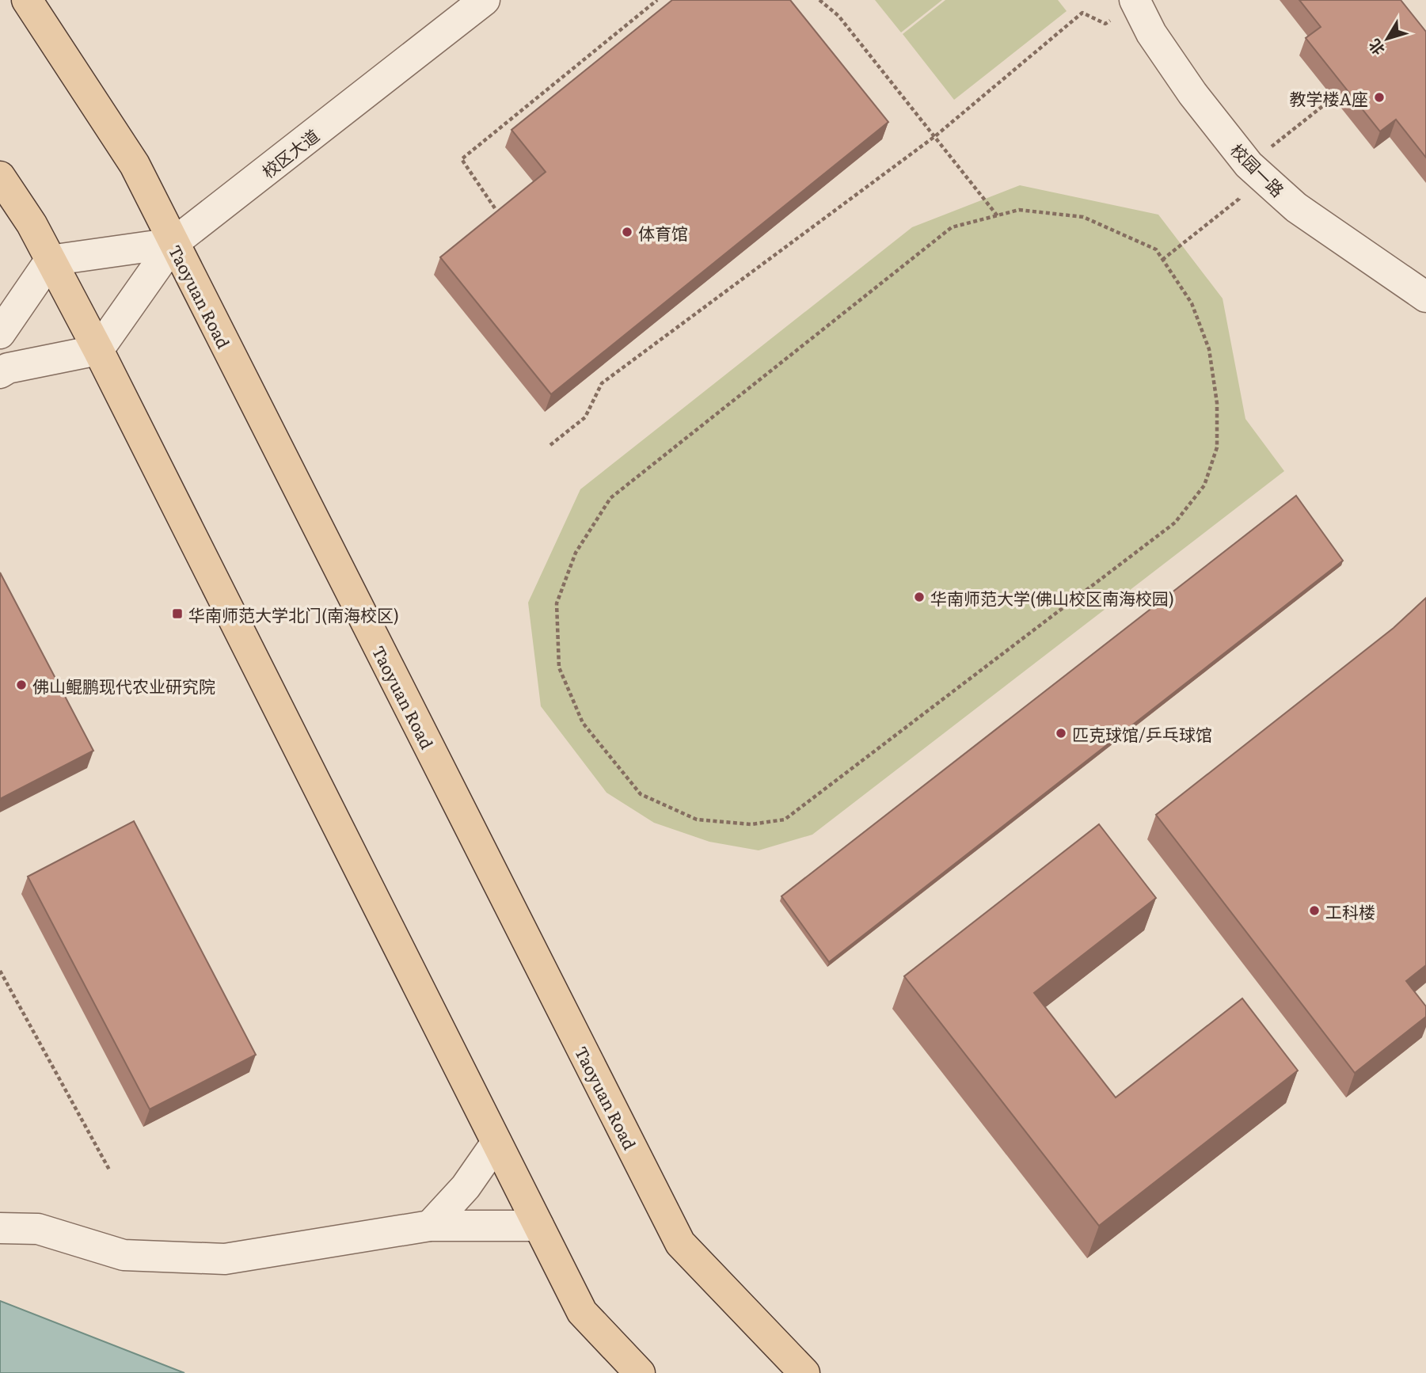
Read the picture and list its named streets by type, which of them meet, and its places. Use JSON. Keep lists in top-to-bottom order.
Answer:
{
  "streets": {
    "main road": ["Taoyuan Road"],
    "street": ["校区大道", "校园一路"]
  },
  "crossings": [
    ["校区大道", "Taoyuan Road"]
  ],
  "places": {
    "other": [
      "教学楼A座",
      "体育馆",
      "华南师范大学(佛山校区南海校园)",
      "佛山鲲鹏现代农业研究院",
      "匹克球馆/乒乓球馆",
      "工科楼"
    ],
    "transit": ["华南师范大学北门(南海校区)"]
  },
  "north": "bottom left"
}
